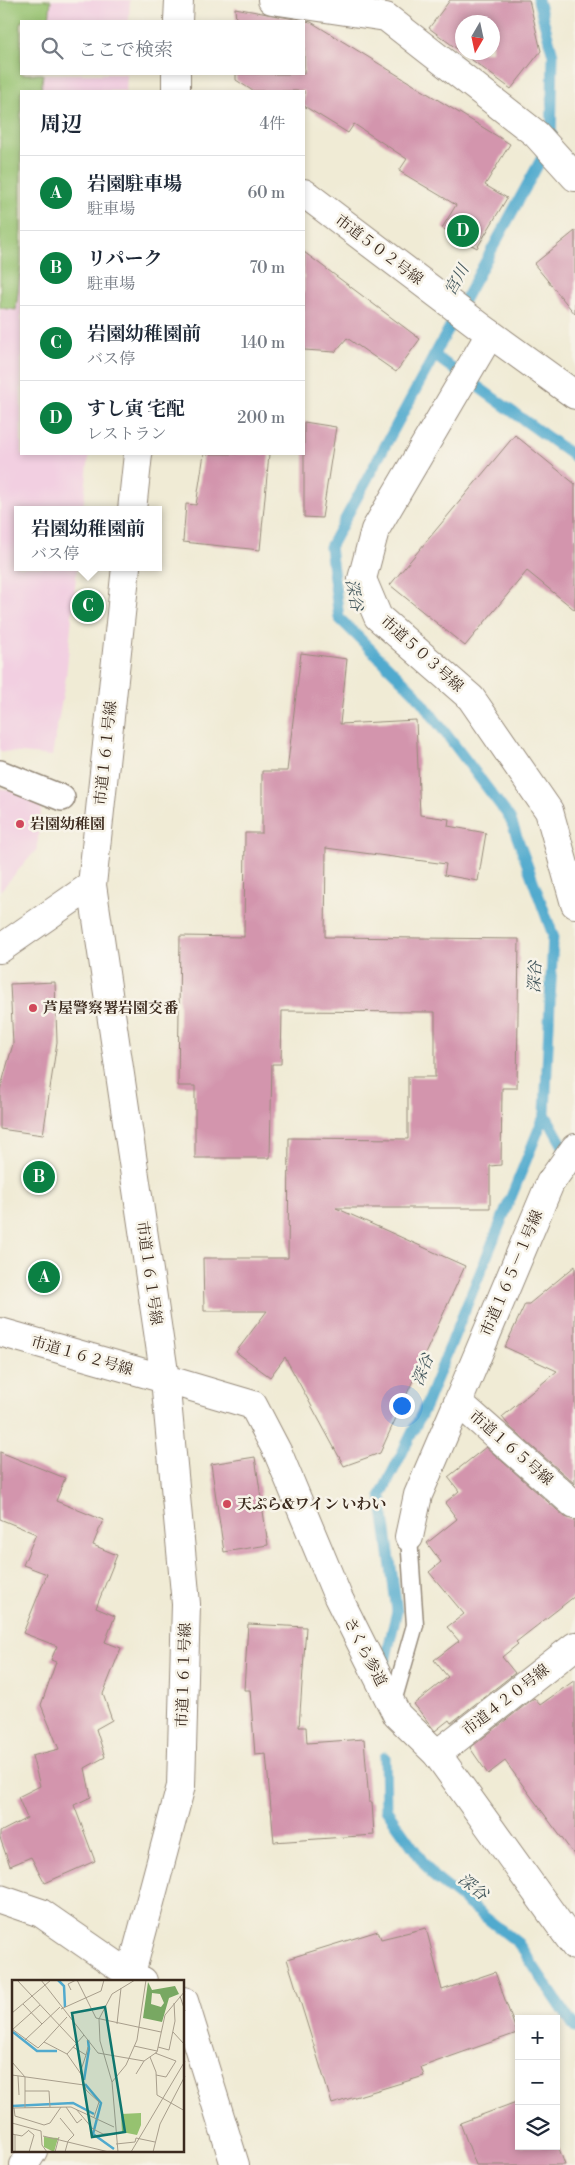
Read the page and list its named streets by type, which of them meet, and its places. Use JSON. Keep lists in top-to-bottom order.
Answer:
{
  "streets": {
    "street": [
      "市道５０２号線",
      "市道５０３号線",
      "市道１６１号線",
      "市道１６５－１号線",
      "市道１６２号線",
      "市道１６５号線",
      "さくら参道",
      "市道４２０号線"
    ]
  },
  "crossings": [
    ["市道５０２号線", "市道５０３号線"],
    ["市道１６１号線", "市道１６２号線"],
    ["市道１６１号線", "さくら参道"],
    ["市道１６５－１号線", "市道１６５号線"],
    ["市道１６２号線", "さくら参道"],
    ["市道１６５号線", "さくら参道"],
    ["さくら参道", "市道４２０号線"]
  ],
  "water": ["宮川", "深谷"],
  "places": ["岩園幼稚園", "芦屋警察署岩園交番", "天ぷら&ワイン いわい"],
  "north": "bottom",
  "page": {
    "search": "ここで検索",
    "heading": ["周辺", "4件"],
    "list": [
      {
        "mark": "A",
        "name": "岩園駐車場",
        "note": "駐車場",
        "value": "60 m"
      },
      {
        "mark": "B",
        "name": "リパーク",
        "note": "駐車場",
        "value": "70 m"
      },
      {
        "mark": "C",
        "name": "岩園幼稚園前",
        "note": "バス停",
        "value": "140 m"
      },
      {
        "mark": "D",
        "name": "すし寅 宅配",
        "note": "レストラン",
        "value": "200 m"
      }
    ],
    "pins": [
      "D",
      "C",
      "B",
      "A"
    ],
    "popup": ["岩園幼稚園前", "バス停"],
    "map_buttons": ["+", "−"]
  }
}
